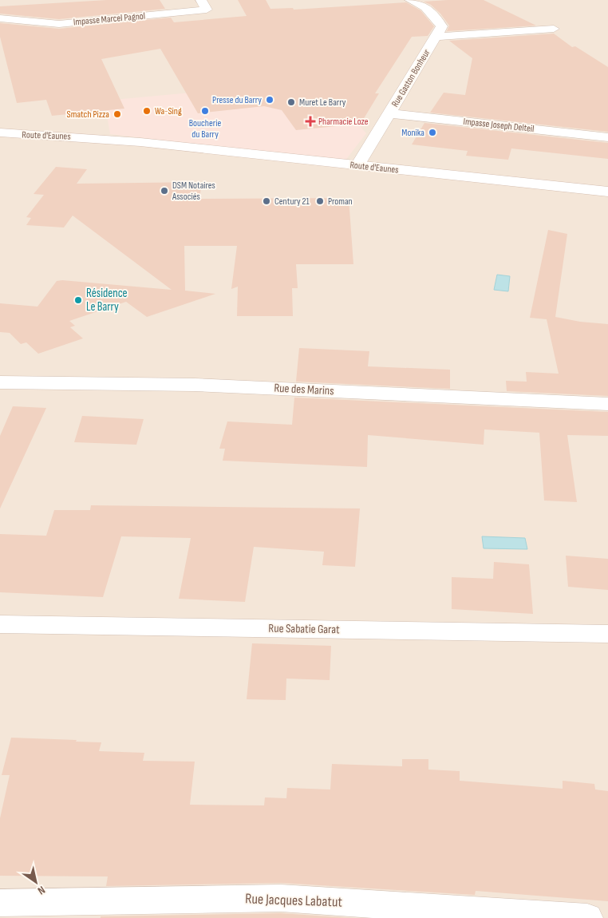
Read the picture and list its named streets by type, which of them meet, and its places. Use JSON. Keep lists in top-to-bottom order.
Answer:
{
  "streets": {
    "street": [
      "Impasse Marcel Pagnol",
      "Rue Gaston Bonheur",
      "Impasse Joseph Delteil",
      "Route d'Eaunes",
      "Rue des Marins",
      "Rue Sabatie Garat",
      "Rue Jacques Labatut"
    ]
  },
  "crossings": [
    ["Rue Gaston Bonheur", "Impasse Joseph Delteil"],
    ["Rue Gaston Bonheur", "Route d'Eaunes"]
  ],
  "places": {
    "other": [
      "Presse du Barry",
      "Muret Le Barry",
      "Wa-Sing",
      "Boucherie du Barry",
      "Smatch Pizza",
      "Monika",
      "DSM Notaires Associés",
      "Century 21",
      "Proman",
      "Résidence Le Barry"
    ],
    "health": ["Pharmacie Loze"]
  },
  "north": "bottom right"
}
